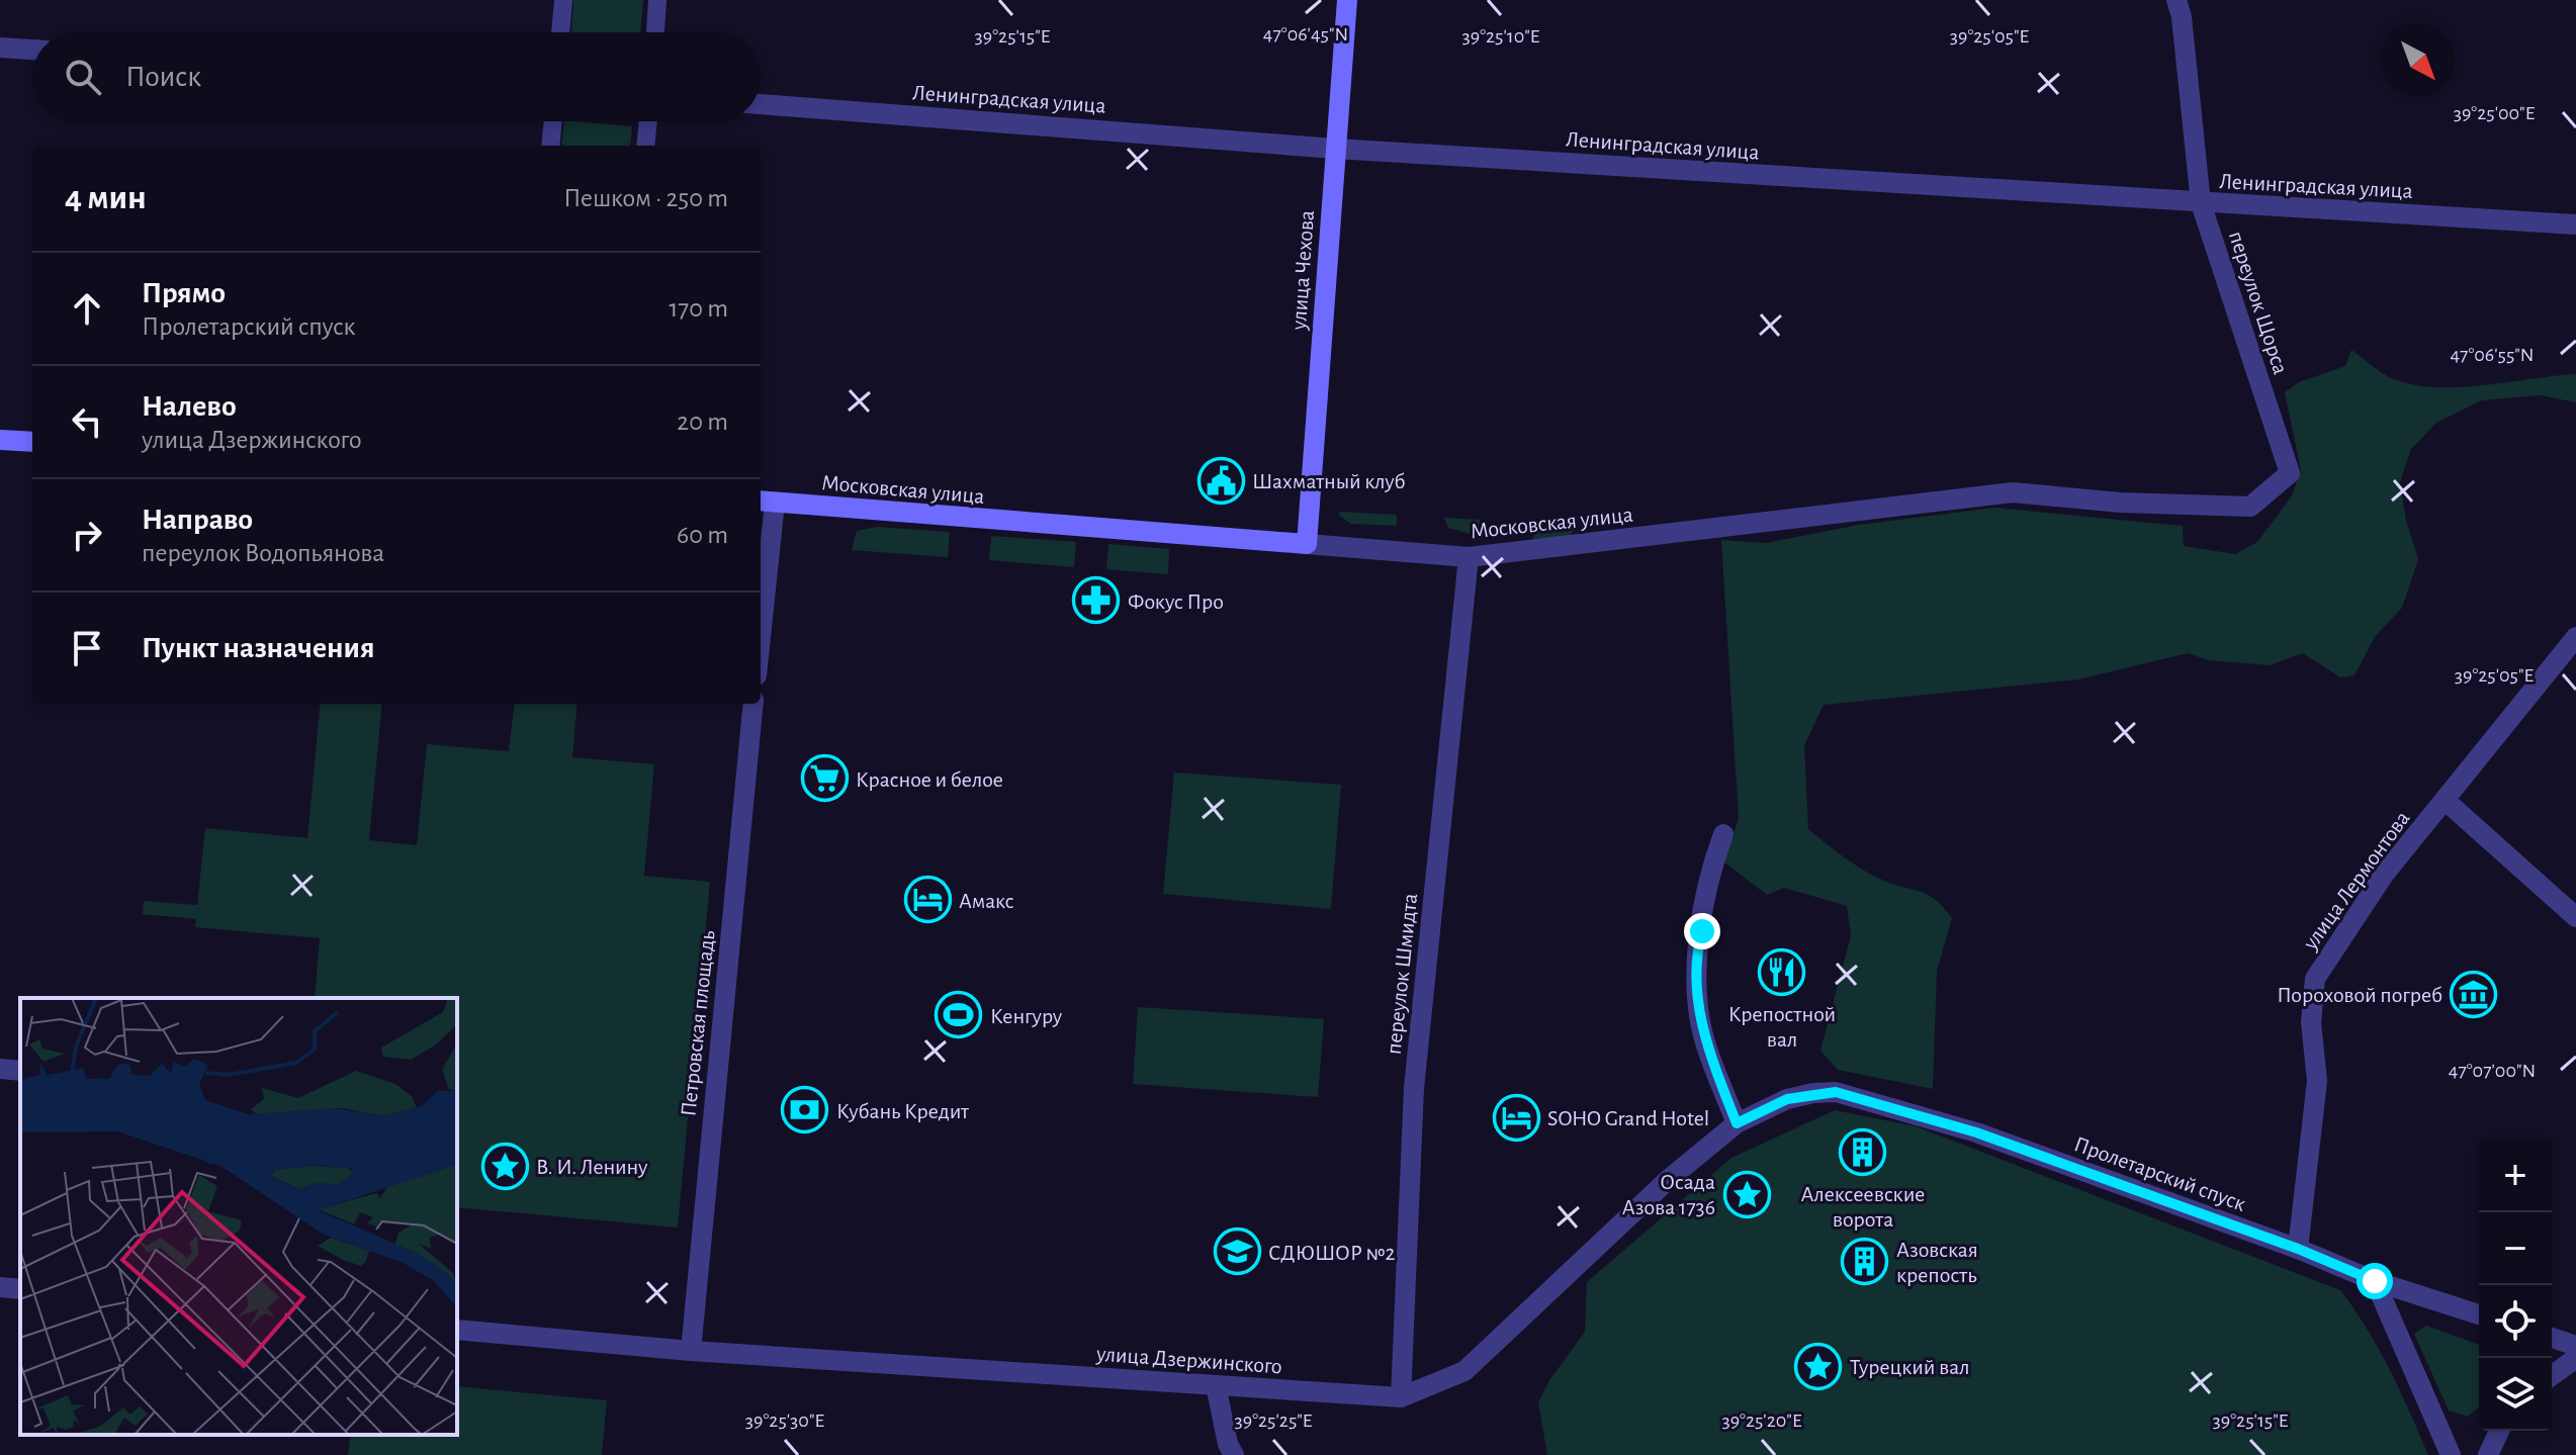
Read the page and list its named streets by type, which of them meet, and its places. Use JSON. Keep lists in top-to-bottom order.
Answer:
{
  "streets": {
    "main road": ["улица Чехова", "Московская улица"],
    "street": [
      "Ленинградская улица",
      "переулок Щорса",
      "улица Лермонтова",
      "переулок Шмидта",
      "Петровская площадь",
      "Пролетарский спуск",
      "улица Дзержинского"
    ]
  },
  "crossings": [
    ["Ленинградская улица", "улица Чехова"],
    ["Ленинградская улица", "переулок Щорса"],
    ["улица Чехова", "Московская улица"],
    ["переулок Щорса", "Московская улица"],
    ["Московская улица", "переулок Шмидта"],
    ["улица Лермонтова", "Пролетарский спуск"],
    ["переулок Шмидта", "улица Дзержинского"],
    ["Петровская площадь", "улица Дзержинского"],
    ["Пролетарский спуск", "улица Дзержинского"]
  ],
  "places": {
    "public building": ["Шахматный клуб"],
    "pharmacy": ["Фокус Про"],
    "supermarket": ["Красное и белое"],
    "hotel": ["Амакс", "SOHO Grand Hotel"],
    "restaurant": ["Крепостной вал"],
    "museum": ["Пороховой погреб"],
    "sports": ["Кенгуру"],
    "bank": ["Кубань Кредит"],
    "building": ["Алексеевские ворота", "Азовская крепость"],
    "place": ["В. И. Ленину", "Осада Азова 1736", "Турецкий вал"],
    "school or university": ["СДЮШОР №2"]
  },
  "north": "bottom right",
  "page": {
    "search": "Поиск",
    "heading": ["4 мин", "Пешком · 250 m"],
    "list": [
      ["Прямо", "Пролетарский спуск", "170 m"],
      ["Налево", "улица Дзержинского", "20 m"],
      ["Направо", "переулок Водопьянова", "60 m"],
      "Пункт назначения"
    ],
    "map_buttons": ["+", "−"]
  },
  "coordinates": [
    "47°06'45\"N",
    "39°25'15\"E",
    "39°25'10\"E",
    "39°25'05\"E",
    "39°25'00\"E",
    "47°06'55\"N",
    "47°07'00\"N",
    "39°25'30\"E",
    "39°25'25\"E",
    "39°25'20\"E"
  ]
}
